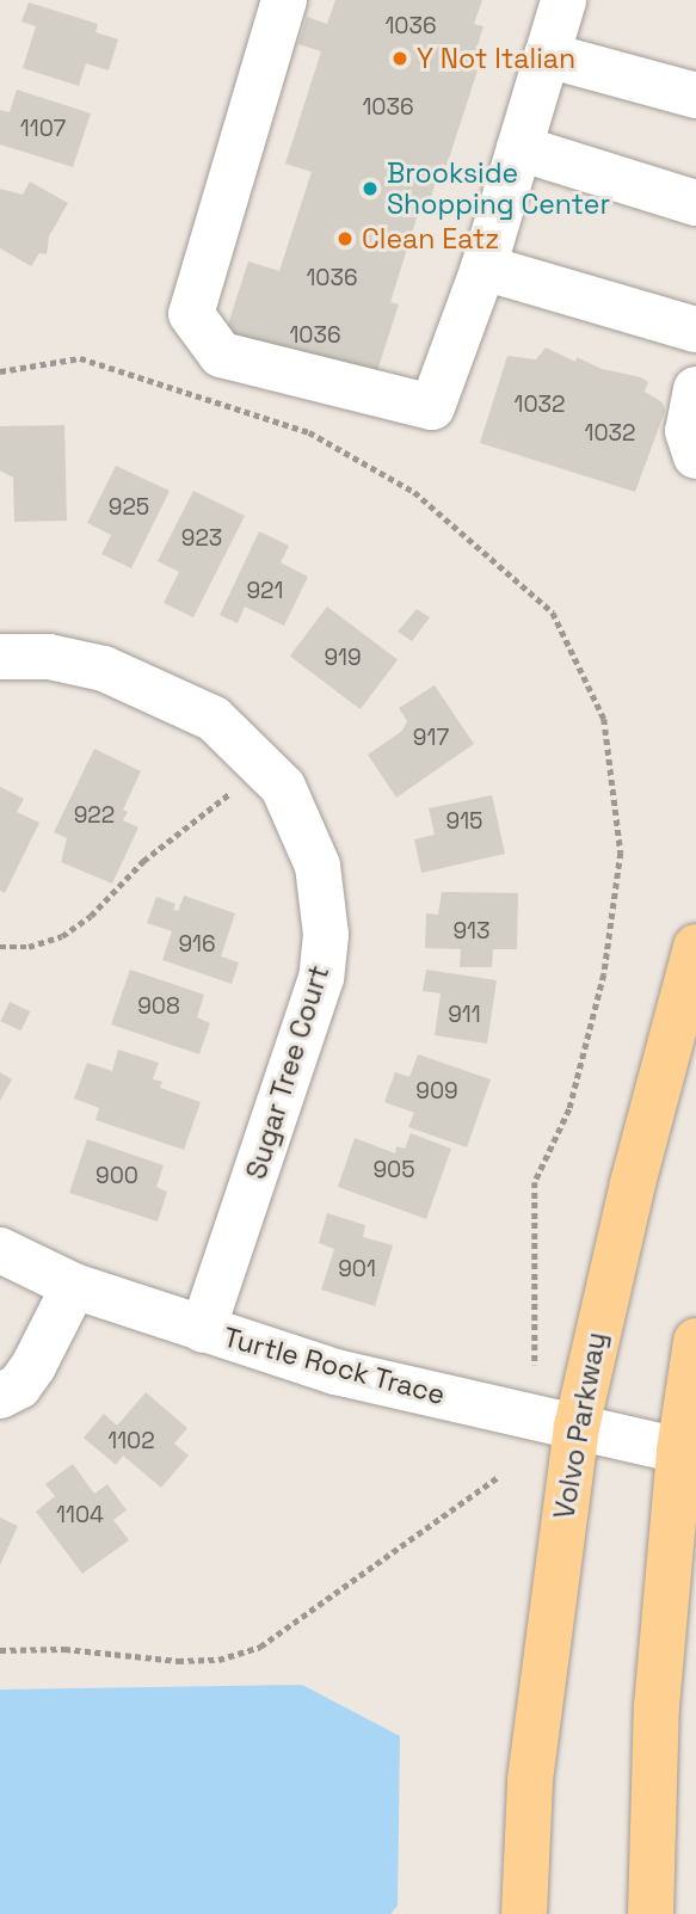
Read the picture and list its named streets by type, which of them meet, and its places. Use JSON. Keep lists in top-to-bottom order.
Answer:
{
  "streets": {
    "main road": ["Volvo Parkway"],
    "street": ["Sugar Tree Court", "Turtle Rock Trace"]
  },
  "crossings": [
    ["Sugar Tree Court", "Turtle Rock Trace"],
    ["Turtle Rock Trace", "Volvo Parkway"]
  ],
  "places": ["Y Not Italian", "Brookside Shopping Center", "Clean Eatz"],
  "house_numbers": [
    "1036",
    "1036",
    "1107",
    "1036",
    "1036",
    "1032",
    "1032",
    "925",
    "923",
    "921",
    "919",
    "917",
    "922",
    "915",
    "913",
    "916",
    "908",
    "911",
    "909",
    "905",
    "900",
    "901",
    "1102",
    "1104"
  ]
}
